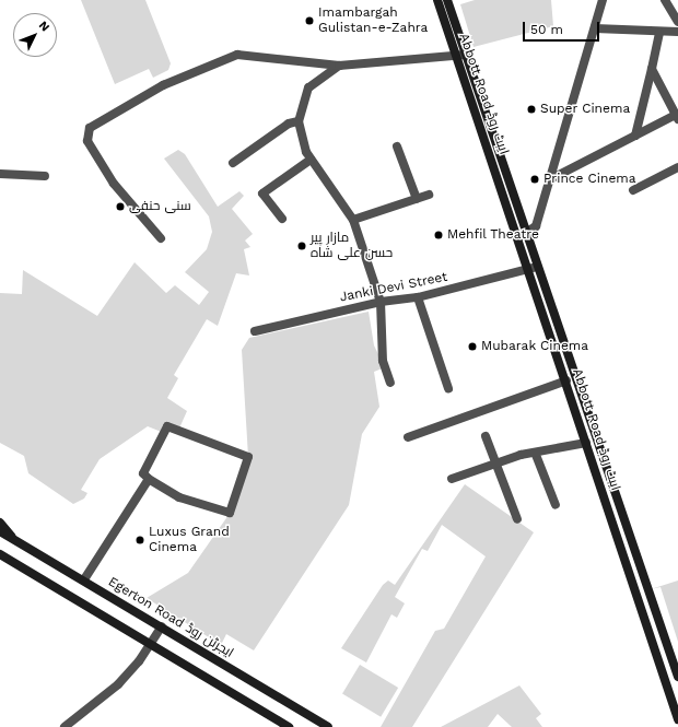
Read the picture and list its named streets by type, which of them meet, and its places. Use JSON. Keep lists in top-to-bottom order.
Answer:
{
  "streets": {
    "main road": ["Abbott Road ایبٹ روڈ", "Egerton Road ایجرٹن روڈ"],
    "street": ["Janki Devi Street"]
  },
  "crossings": [
    ["Abbott Road ایبٹ روڈ", "Janki Devi Street"]
  ],
  "places": [
    "Imambargah Gulistan-e-Zahra",
    "Super Cinema",
    "Prince Cinema",
    "سنی حنفی",
    "Mehfil Theatre",
    "مازار پیر حسن علی شاہ",
    "Mubarak Cinema",
    "Luxus Grand Cinema"
  ],
  "scale_bar": "50 m",
  "north": "top right"
}
